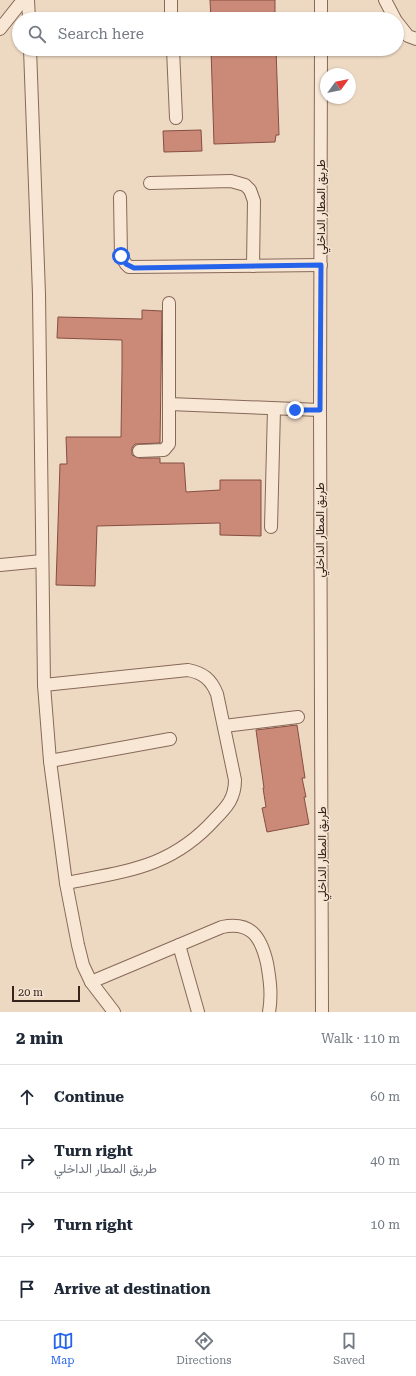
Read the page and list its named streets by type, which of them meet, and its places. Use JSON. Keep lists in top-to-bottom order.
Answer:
{
  "streets": {
    "lane": ["طريق المطار الداخلي"]
  },
  "scale_bar": "20 m",
  "north": "top right",
  "page": {
    "search": "Search here",
    "scale": "20 m",
    "heading": ["2 min", "Walk · 110 m"],
    "list": [
      ["Continue", "60 m"],
      ["Turn right", "طريق المطار الداخلي", "40 m"],
      ["Turn right", "10 m"],
      "Arrive at destination"
    ],
    "nav": ["Map", "Directions", "Saved"]
  }
}
